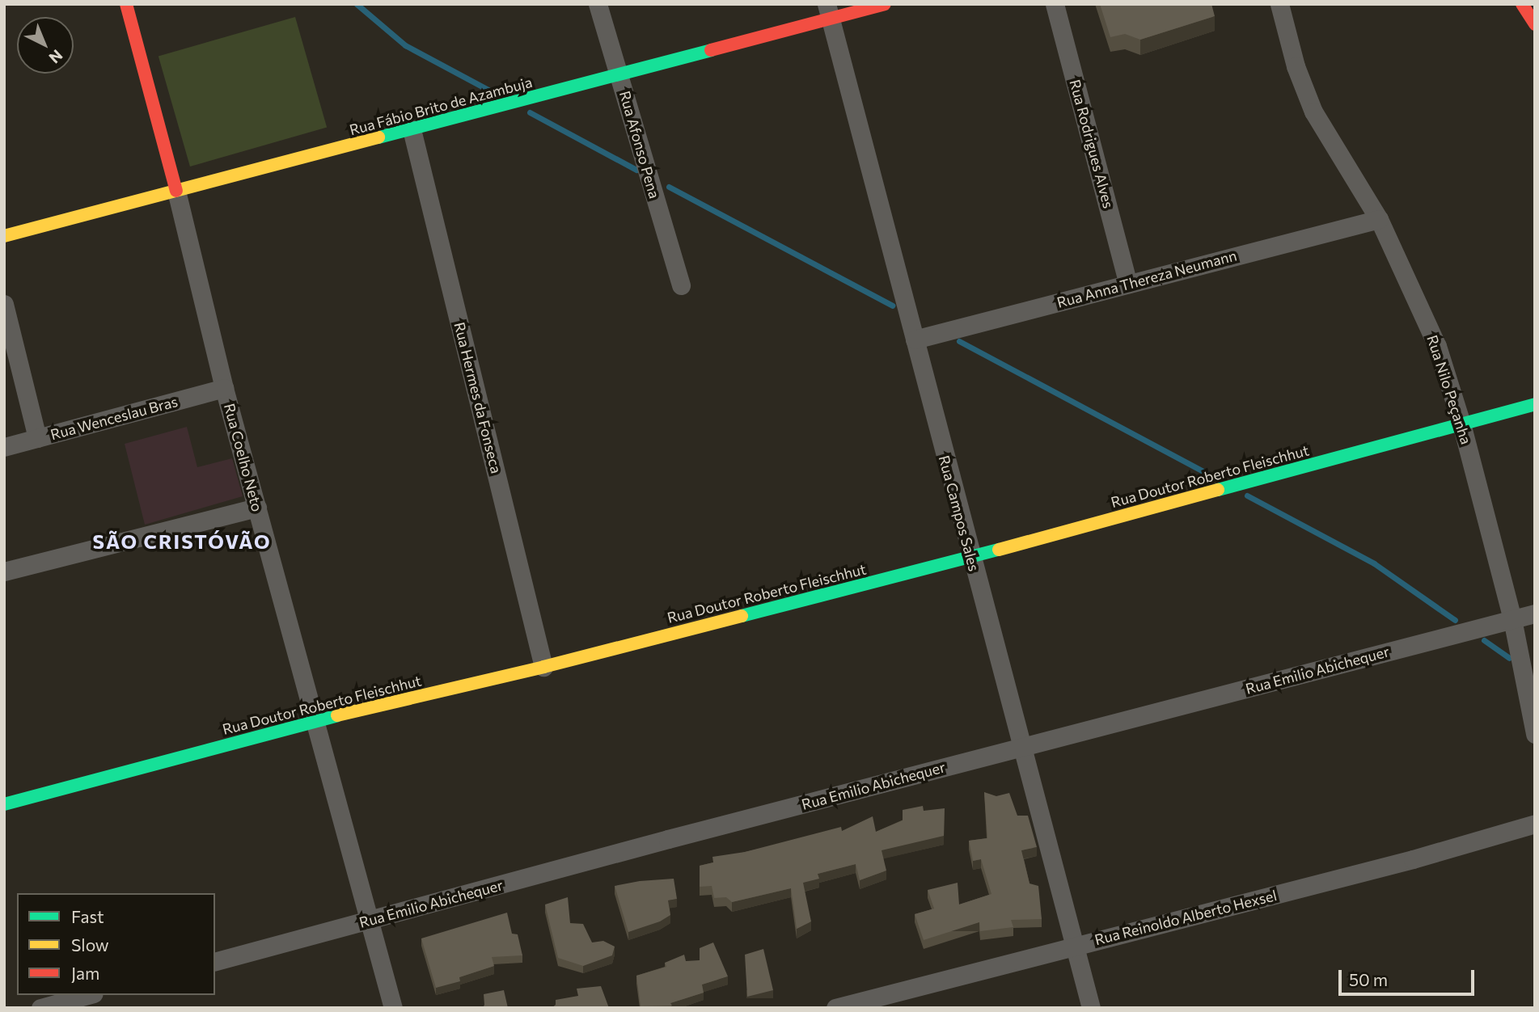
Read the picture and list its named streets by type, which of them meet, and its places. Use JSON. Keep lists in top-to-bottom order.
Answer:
{
  "streets": {
    "street": [
      "Rua Fábio Brito de Azambuja",
      "Rua Rodrigues Alves",
      "Rua Afonso Pena",
      "Rua Anna Thereza Neumann",
      "Rua Nilo Peçanha",
      "Rua Hermes da Fonseca",
      "Rua Wenceslau Bras",
      "Rua Coelho Neto",
      "Rua Doutor Roberto Fleischhut",
      "Rua Campos Sales",
      "Rua Emilio Abichequer",
      "Rua Reinoldo Alberto Hexsel"
    ]
  },
  "crossings": [
    ["Rua Fábio Brito de Azambuja", "Rua Afonso Pena"],
    ["Rua Fábio Brito de Azambuja", "Rua Hermes da Fonseca"],
    ["Rua Fábio Brito de Azambuja", "Rua Coelho Neto"],
    ["Rua Fábio Brito de Azambuja", "Rua Campos Sales"],
    ["Rua Rodrigues Alves", "Rua Anna Thereza Neumann"],
    ["Rua Anna Thereza Neumann", "Rua Nilo Peçanha"],
    ["Rua Anna Thereza Neumann", "Rua Campos Sales"],
    ["Rua Nilo Peçanha", "Rua Doutor Roberto Fleischhut"],
    ["Rua Nilo Peçanha", "Rua Emilio Abichequer"],
    ["Rua Hermes da Fonseca", "Rua Doutor Roberto Fleischhut"],
    ["Rua Wenceslau Bras", "Rua Coelho Neto"],
    ["Rua Coelho Neto", "Rua Doutor Roberto Fleischhut"],
    ["Rua Coelho Neto", "Rua Emilio Abichequer"],
    ["Rua Doutor Roberto Fleischhut", "Rua Campos Sales"],
    ["Rua Campos Sales", "Rua Emilio Abichequer"],
    ["Rua Campos Sales", "Rua Reinoldo Alberto Hexsel"]
  ],
  "districts": ["SÃO CRISTÓVÃO"],
  "legend": ["Fast", "Slow", "Jam"],
  "scale_bar": "50 m",
  "north": "bottom right"
}
